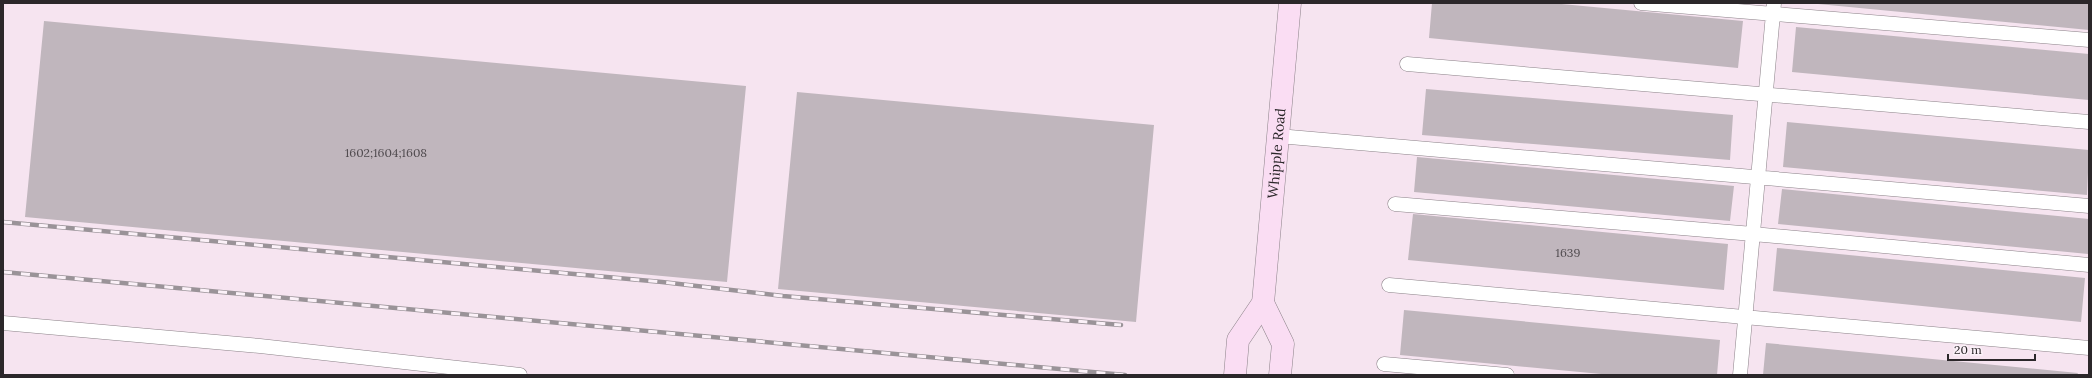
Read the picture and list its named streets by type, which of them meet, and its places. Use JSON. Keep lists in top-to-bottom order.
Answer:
{
  "streets": {
    "main road": ["Whipple Road"]
  },
  "house_numbers": ["1602;1604;1608", "1639"],
  "scale_bar": "20 m"
}
